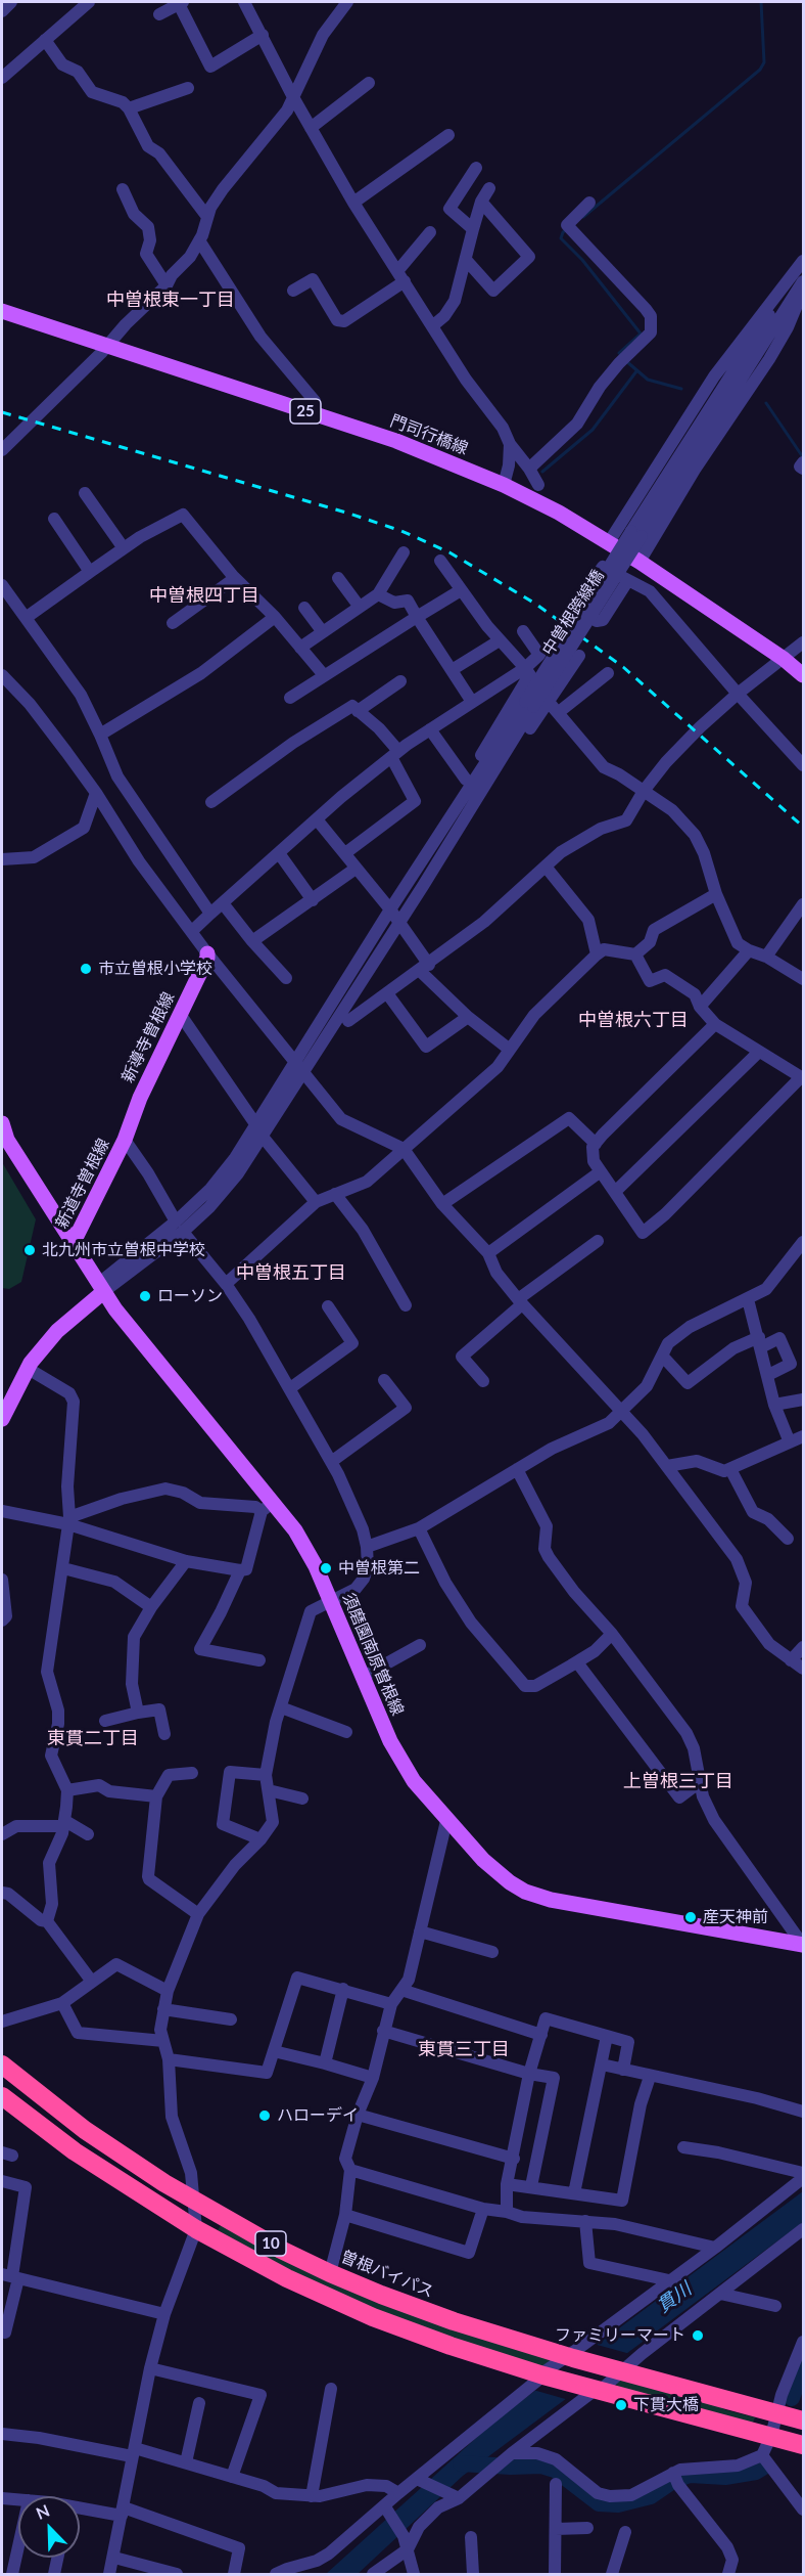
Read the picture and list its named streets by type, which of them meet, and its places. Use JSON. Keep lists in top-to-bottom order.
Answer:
{
  "streets": {
    "highway": ["10", "曽根バイパス"],
    "main road": [
      "25",
      "門司行橋線",
      "新導寺曽根線",
      "新道寺曽根線",
      "須磨園南原曽根線"
    ],
    "street": ["中曽根跨線橋"]
  },
  "crossings": [
    ["新導寺曽根線", "新道寺曽根線"],
    ["新道寺曽根線", "須磨園南原曽根線"]
  ],
  "districts": [
    "中曽根東一丁目",
    "中曽根四丁目",
    "中曽根六丁目",
    "中曽根五丁目",
    "東貫二丁目",
    "上曽根三丁目",
    "東貫三丁目"
  ],
  "water": ["貫川"],
  "places": [
    "市立曽根小学校",
    "北九州市立曽根中学校",
    "ローソン",
    "中曽根第二",
    "産天神前",
    "ハローデイ",
    "ファミリーマート",
    "下貫大橋"
  ],
  "north": "top left"
}
